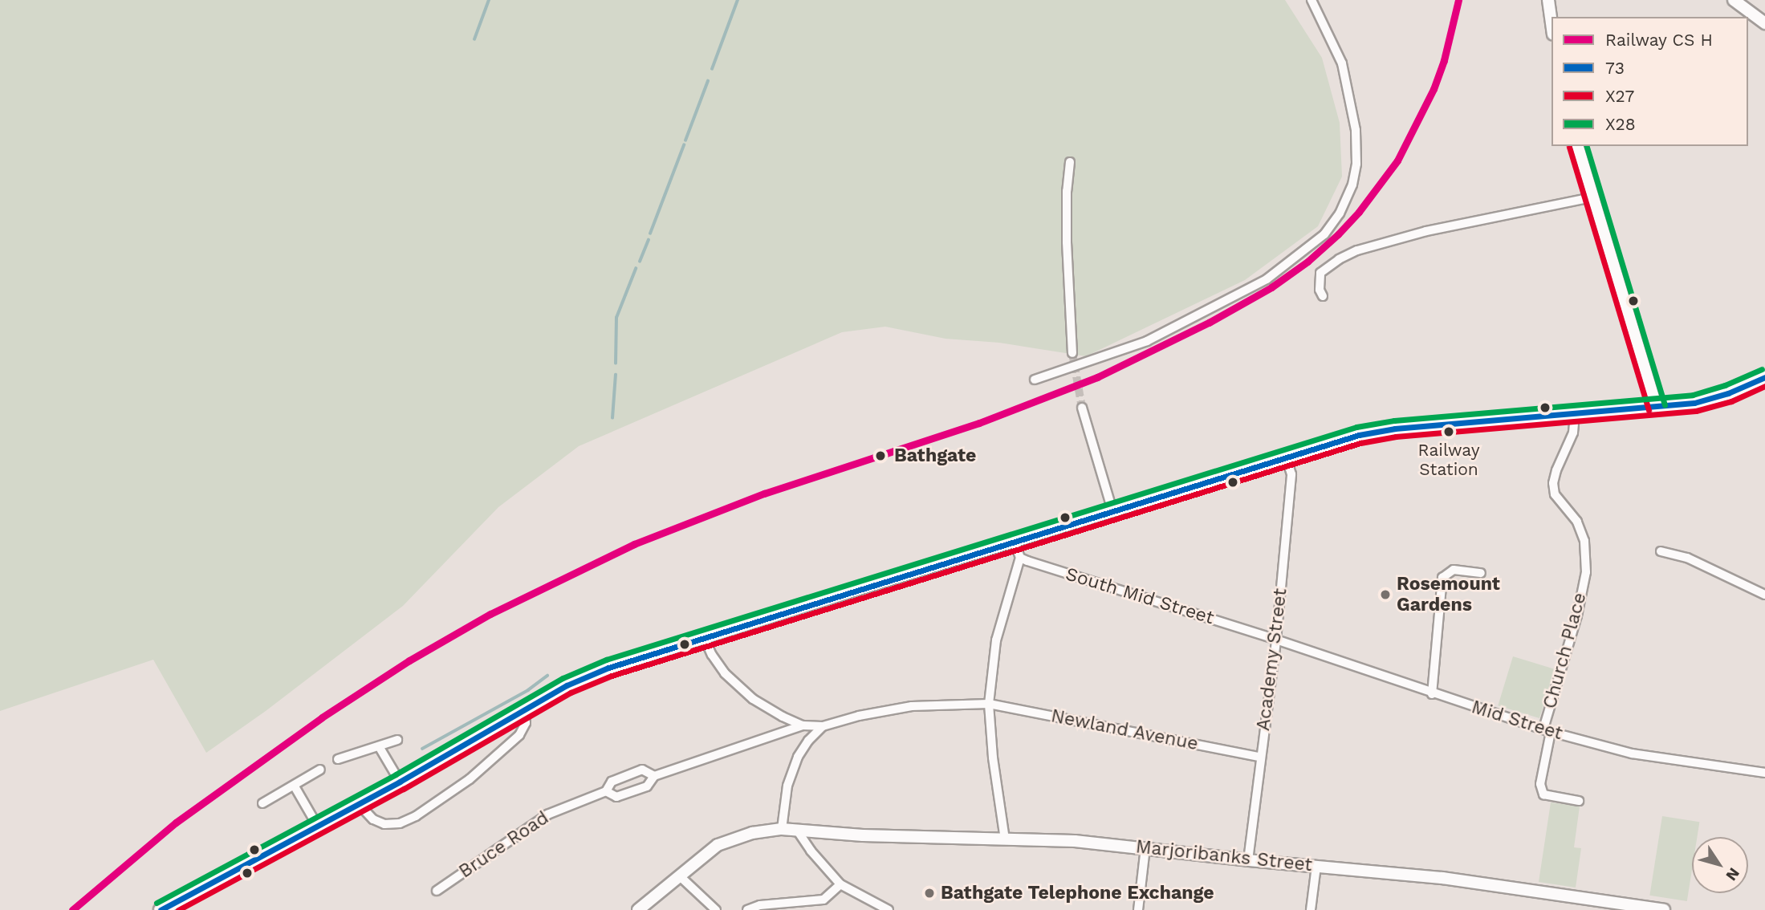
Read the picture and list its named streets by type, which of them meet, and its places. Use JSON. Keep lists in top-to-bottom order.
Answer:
{
  "streets": {
    "main road": ["Marjoribanks Street"],
    "street": [
      "South Mid Street",
      "Church Place",
      "Academy Street",
      "Mid Street",
      "Newland Avenue",
      "Bruce Road"
    ]
  },
  "crossings": [
    ["South Mid Street", "Academy Street"],
    ["South Mid Street", "Mid Street"],
    ["Church Place", "Mid Street"],
    ["Academy Street", "Mid Street"],
    ["Academy Street", "Newland Avenue"],
    ["Academy Street", "Marjoribanks Street"]
  ],
  "places": [
    "Railway Station",
    "Bathgate",
    "Rosemount Gardens",
    "Bathgate Telephone Exchange"
  ],
  "lines": ["transit line X28", "transit line X27", "transit line 73"],
  "legend": [
    "Railway CS H",
    "73",
    "X27",
    "X28"
  ],
  "north": "bottom right"
}
